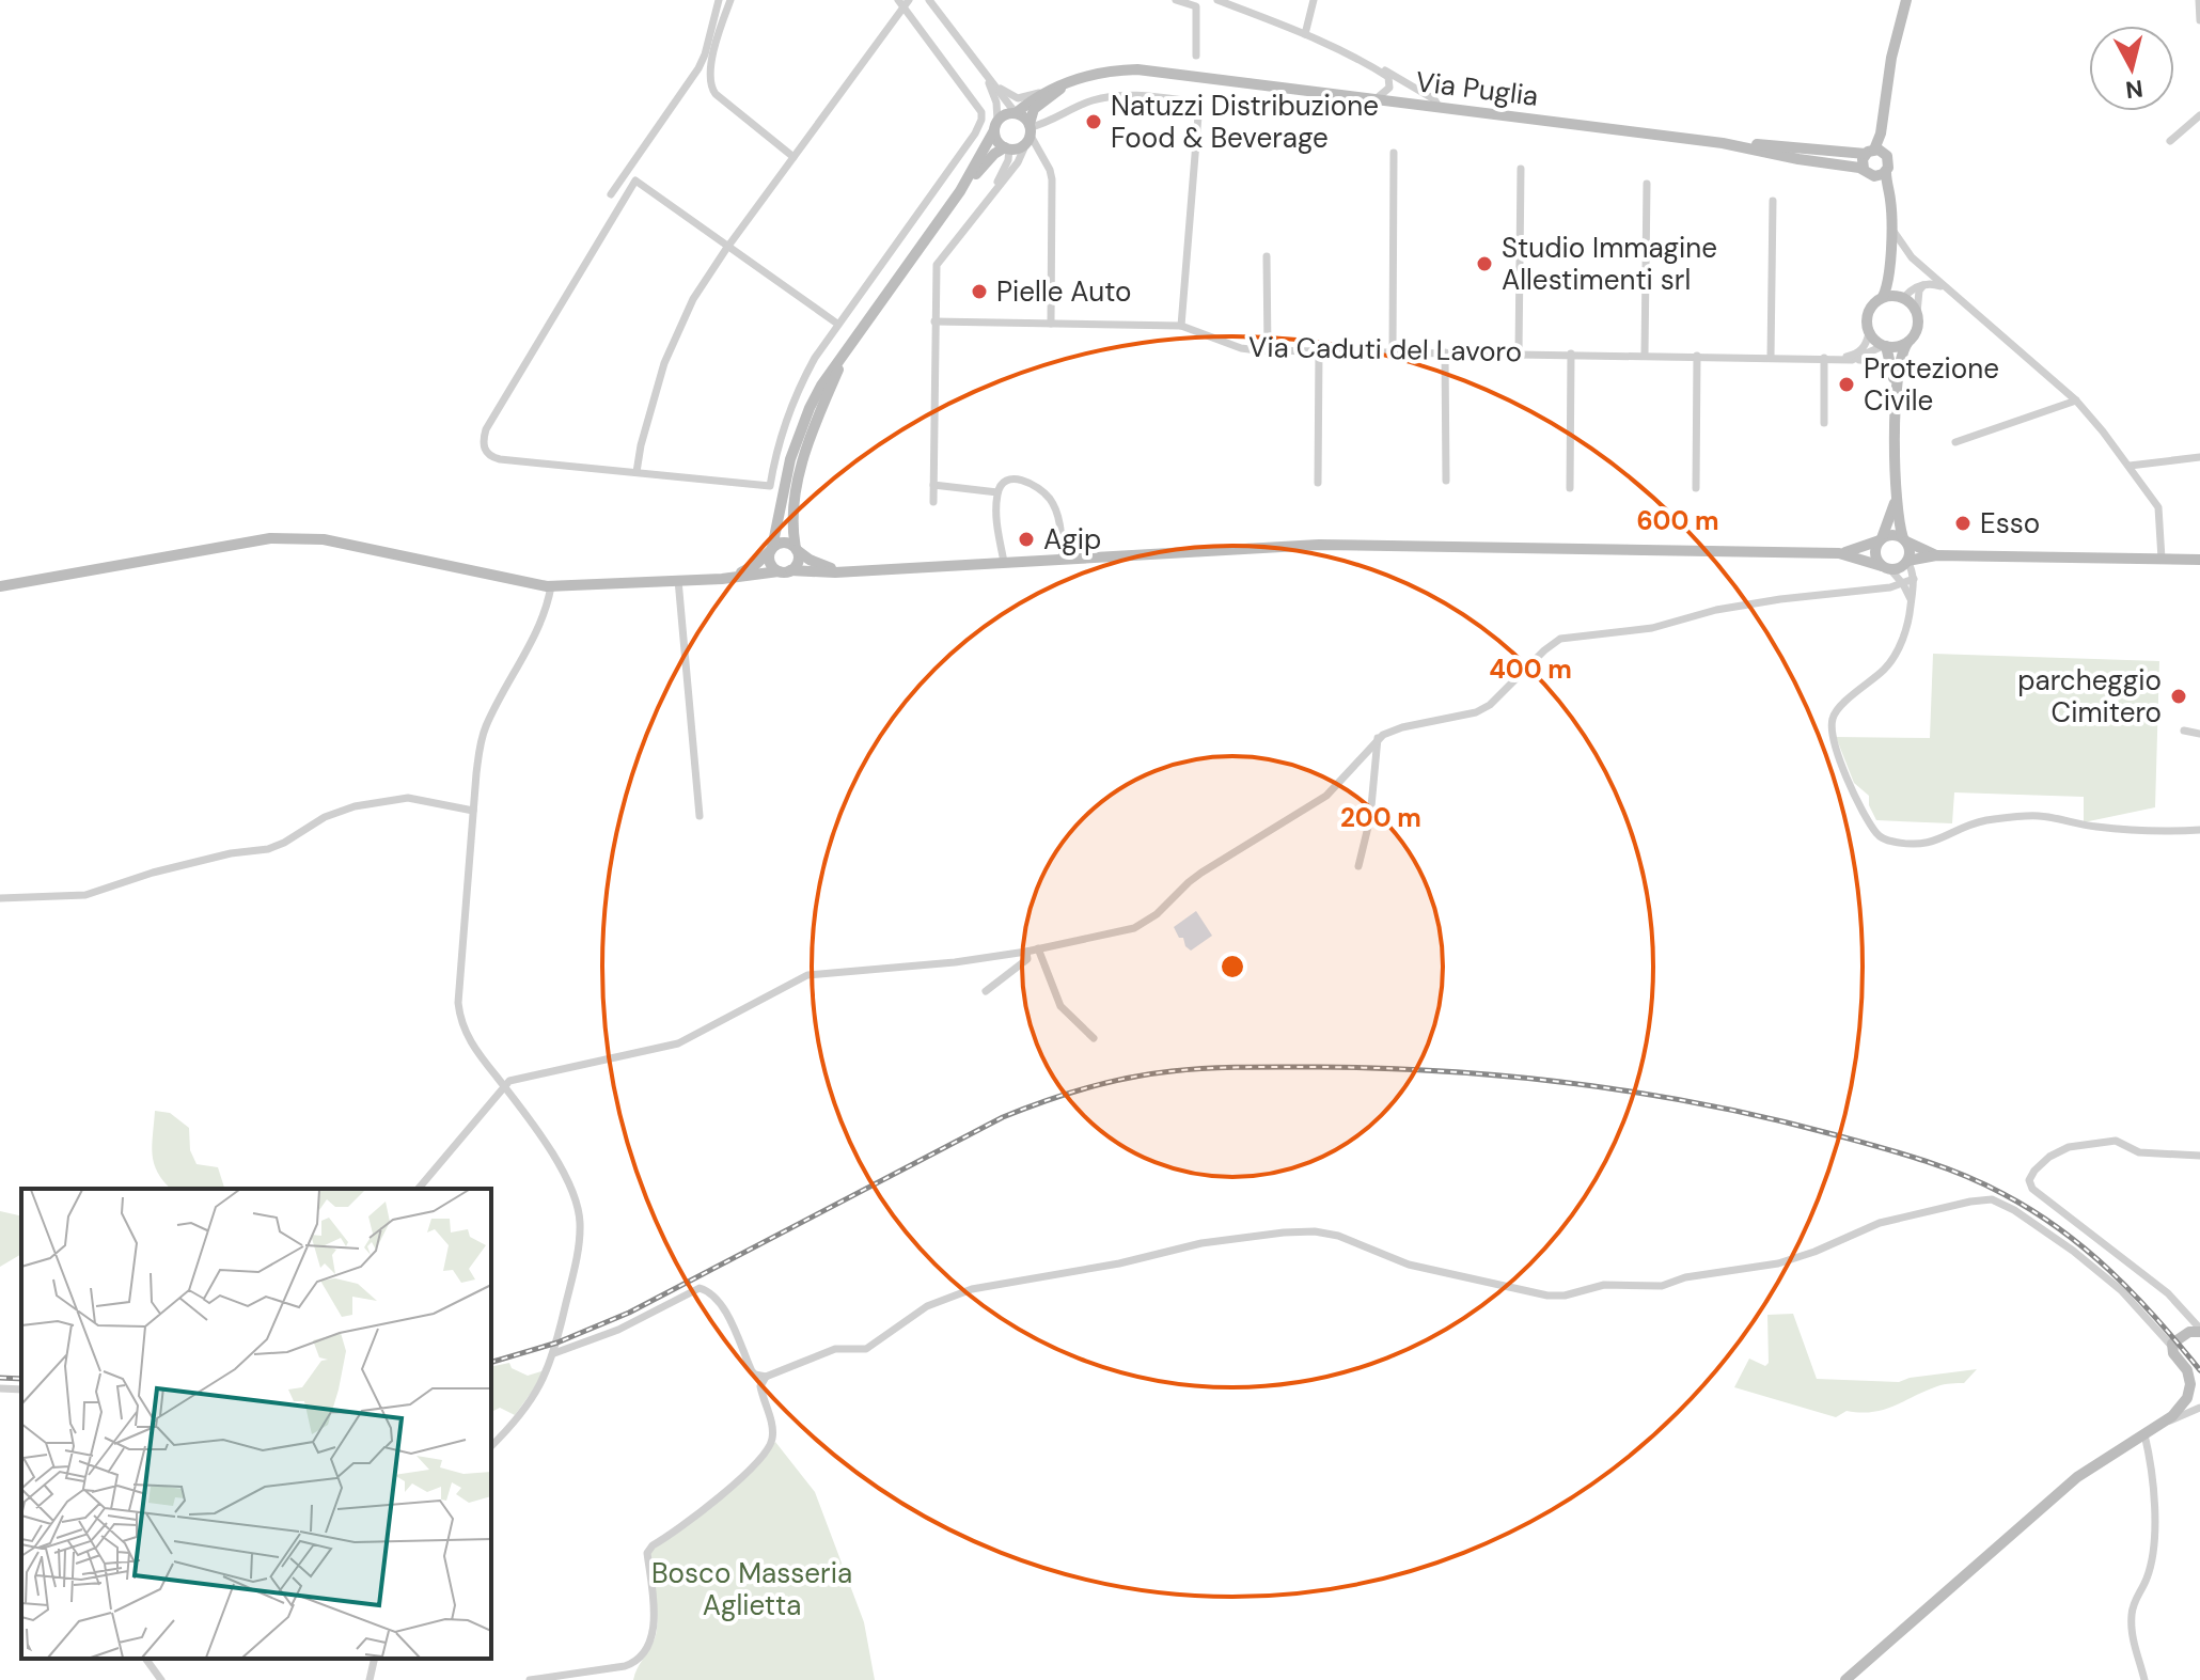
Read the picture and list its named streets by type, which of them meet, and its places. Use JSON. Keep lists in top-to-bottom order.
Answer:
{
  "streets": {
    "main road": ["Via Puglia"],
    "street": ["Via Caduti del Lavoro"]
  },
  "parks": ["Bosco Masseria Aglietta"],
  "places": [
    "Natuzzi Distribuzione Food & Beverage",
    "Studio Immagine Allestimenti srl",
    "Pielle Auto",
    "Protezione Civile",
    "Esso",
    "Agip",
    "parcheggio Cimitero"
  ],
  "north": "bottom",
  "rings": ["600 m", "400 m", "200 m"]
}
